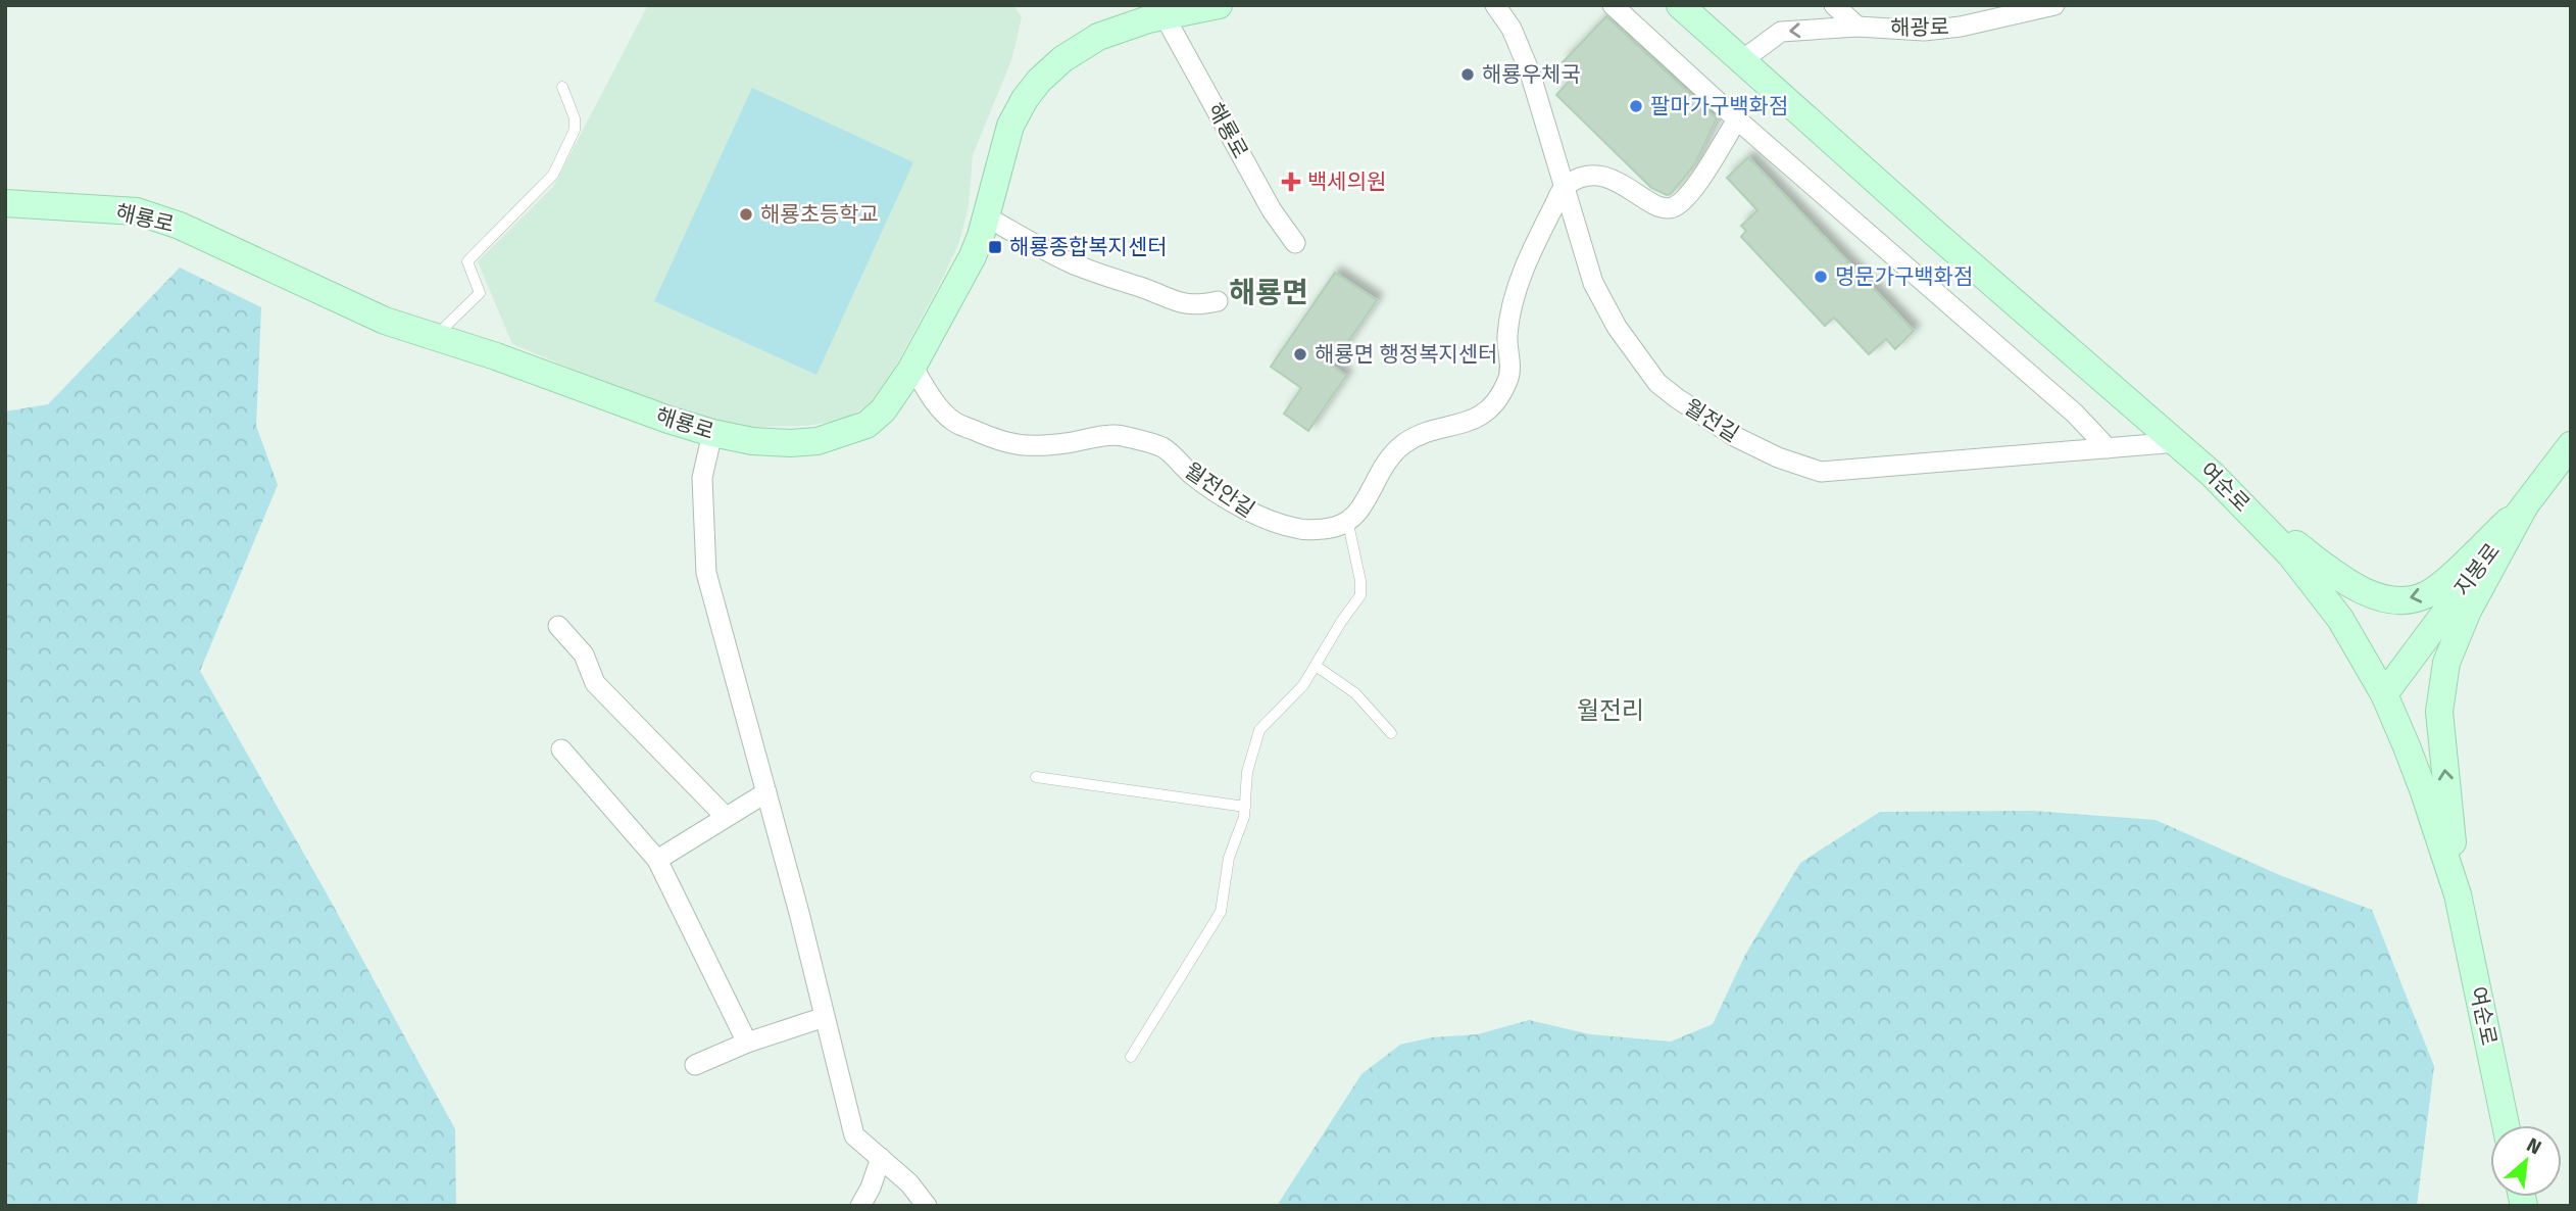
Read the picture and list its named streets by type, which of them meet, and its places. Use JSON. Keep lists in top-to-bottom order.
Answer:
{
  "streets": {
    "main road": ["해룡로", "여순로", "지봉로"],
    "street": ["해광로", "월전길", "월전안길"]
  },
  "crossings": [
    ["해광로", "여순로"],
    ["해룡로", "월전안길"],
    ["월전길", "여순로"],
    ["여순로", "지봉로"]
  ],
  "one_way": ["해광로"],
  "districts": ["해룡면", "월전리"],
  "places": {
    "other": [
      "해룡우체국",
      "팔마가구백화점",
      "해룡초등학교",
      "명문가구백화점",
      "해룡면 행정복지센터"
    ],
    "health": ["백세의원"],
    "transit": ["해룡종합복지센터"]
  },
  "north": "top right"
}
